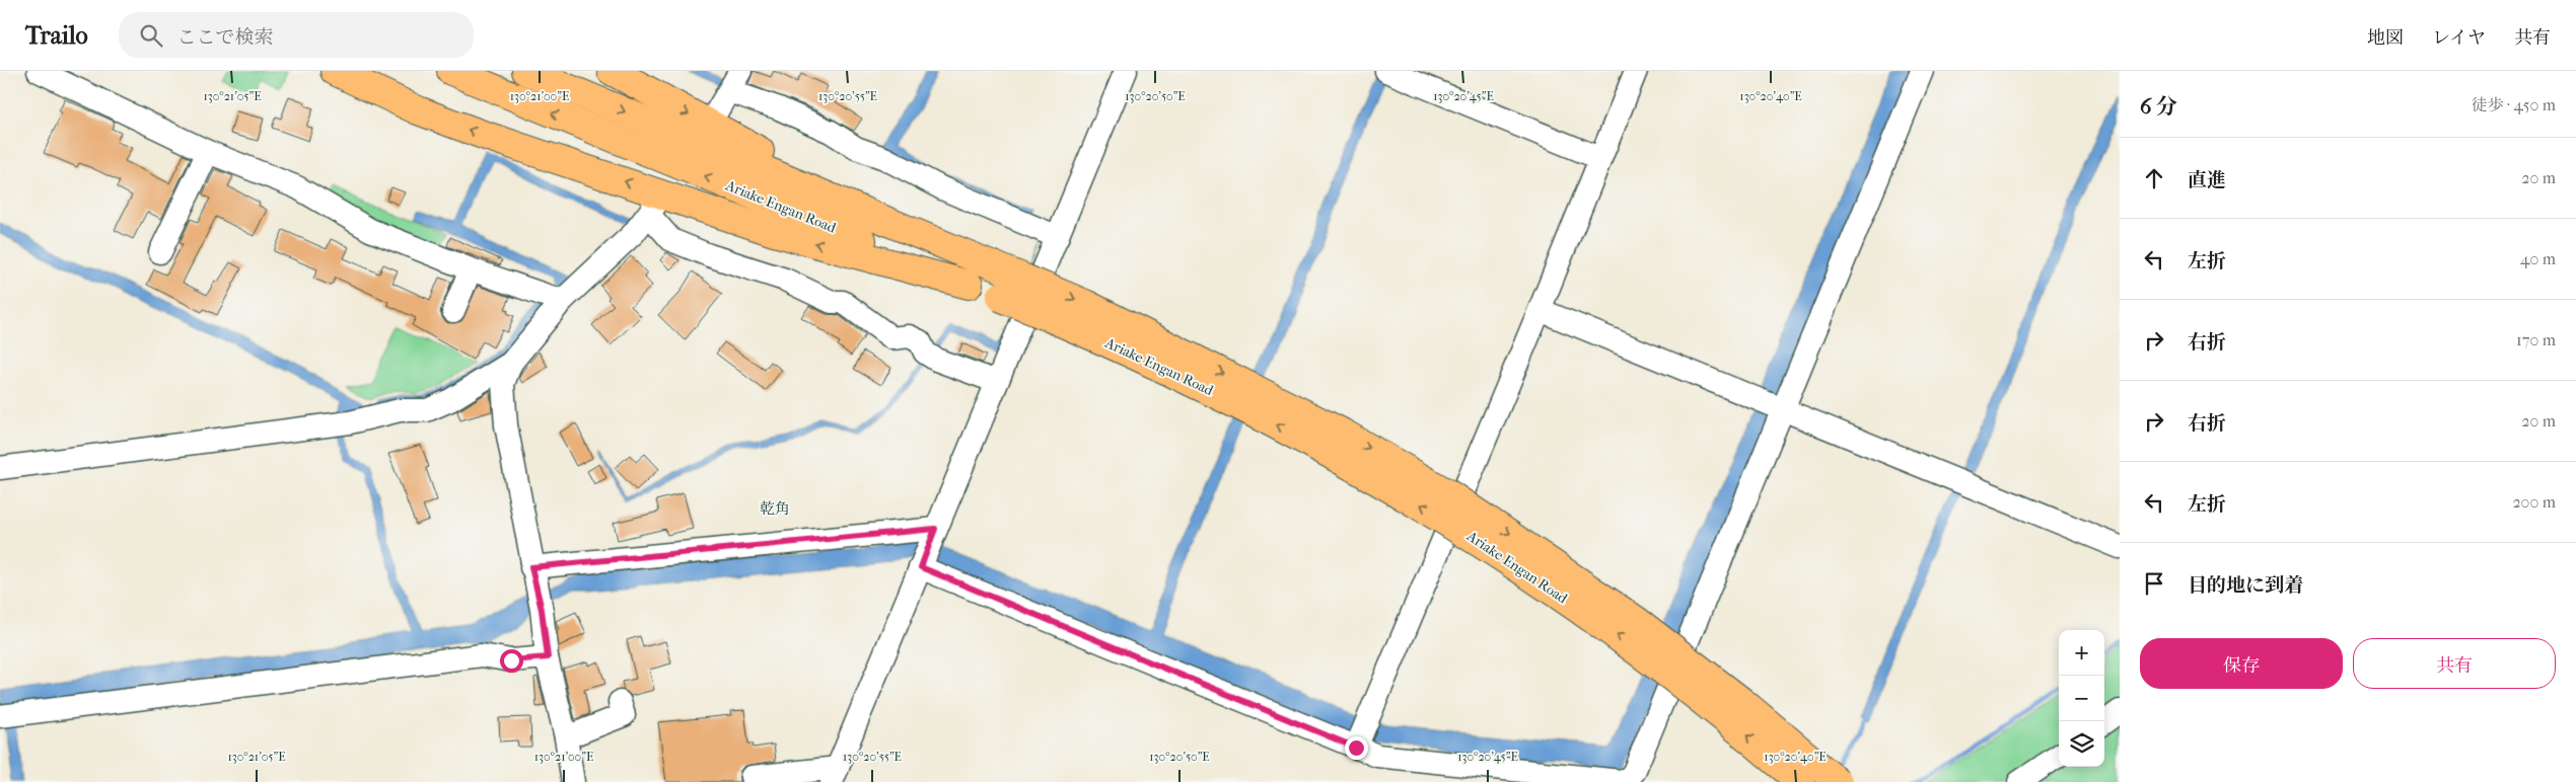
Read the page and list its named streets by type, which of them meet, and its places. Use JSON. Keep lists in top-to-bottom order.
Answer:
{
  "streets": {
    "highway": ["Ariake Engan Road"]
  },
  "districts": ["乾角"],
  "page": {
    "header": "Trailo",
    "search": "ここで検索",
    "nav": ["地図", "レイヤ", "共有"],
    "heading": ["6 分", "徒歩 · 450 m"],
    "list": [
      ["直進", "20 m"],
      ["左折", "40 m"],
      ["右折", "170 m"],
      ["右折", "20 m"],
      ["左折", "200 m"],
      "目的地に到着"
    ],
    "buttons": ["保存", "共有"],
    "map_buttons": ["+", "−"]
  },
  "coordinates": [
    "130°21'05\"E",
    "130°21'00\"E",
    "130°20'55\"E",
    "130°20'50\"E",
    "130°20'45\"E",
    "130°20'40\"E"
  ]
}
